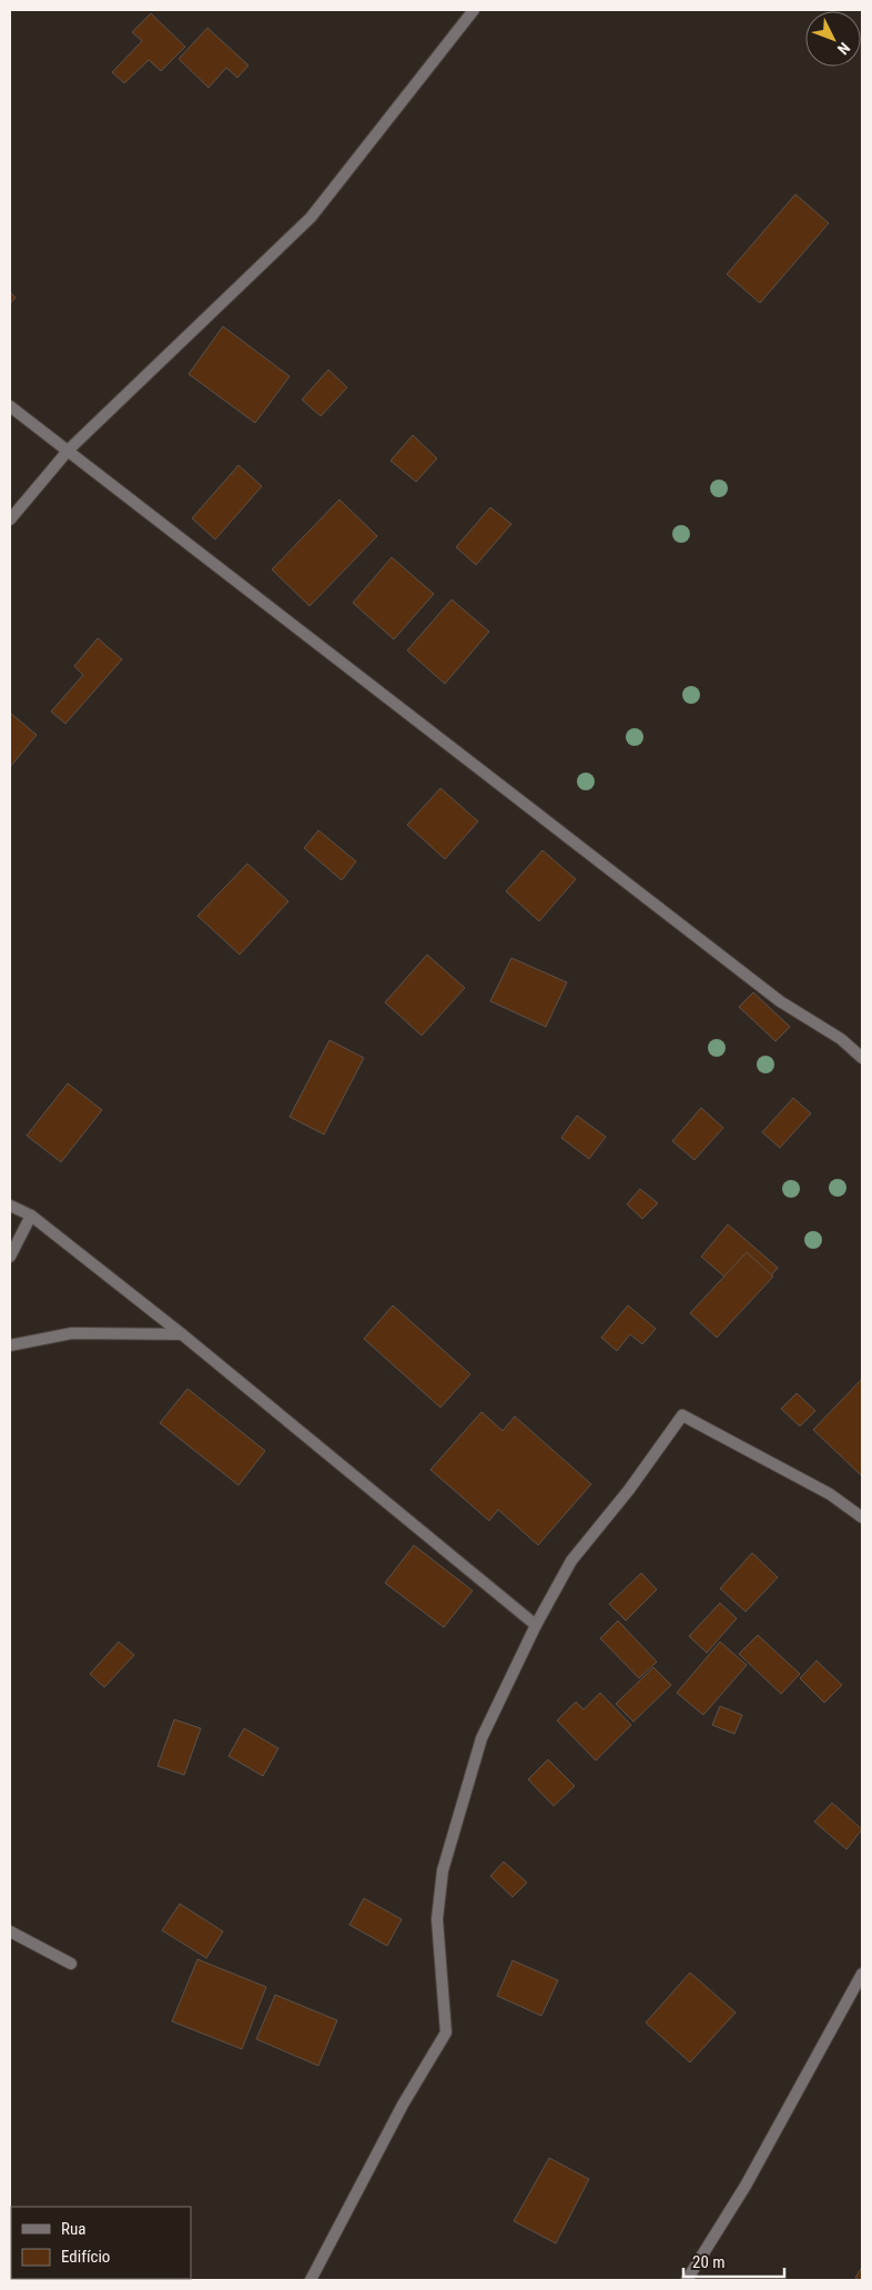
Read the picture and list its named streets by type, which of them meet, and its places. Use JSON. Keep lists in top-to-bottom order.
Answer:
{
  "legend": ["Rua", "Edifício"],
  "scale_bar": "20 m",
  "north": "bottom right"
}
